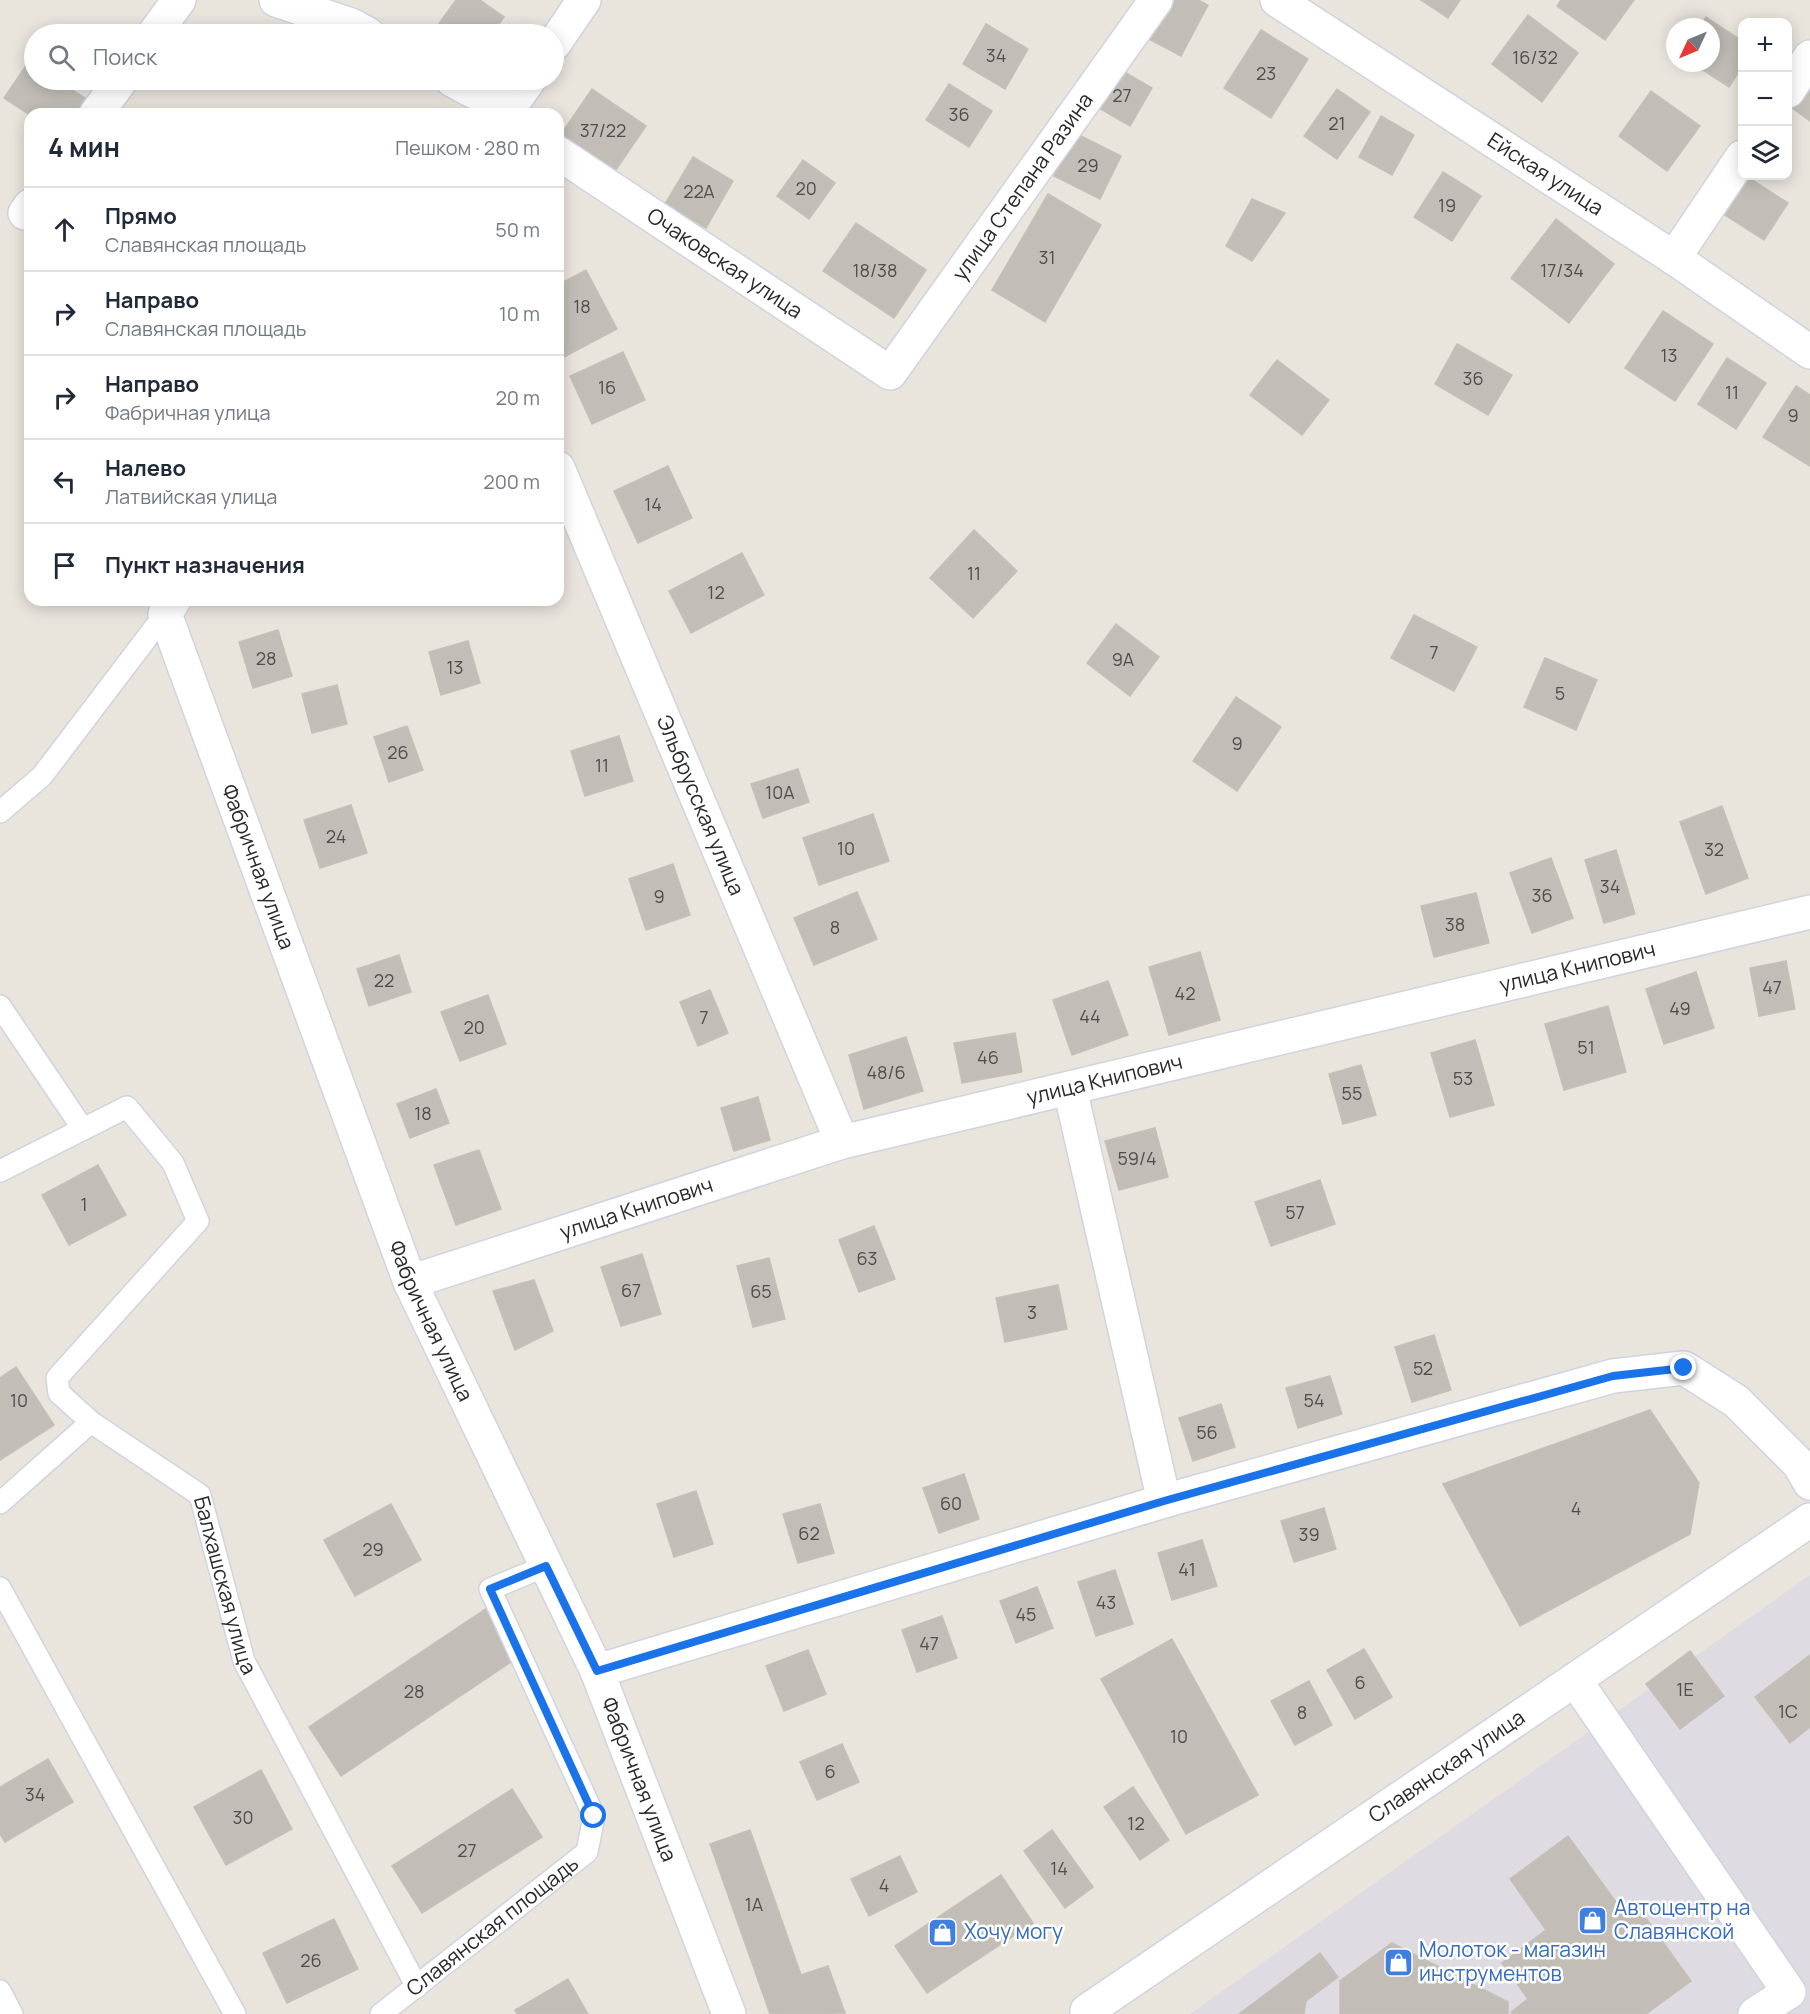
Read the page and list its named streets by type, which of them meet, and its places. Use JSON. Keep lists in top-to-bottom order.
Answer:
{
  "streets": {
    "street": [
      "Ейская улица",
      "улица Степана Разина",
      "Очаковская улица",
      "Эльбрусская улица",
      "Фабричная улица",
      "улица Книпович",
      "Славянская улица"
    ],
    "lane": ["Балхашская улица", "Славянская площадь"]
  },
  "crossings": [
    ["улица Степана Разина", "Очаковская улица"],
    ["Эльбрусская улица", "улица Книпович"],
    ["Фабричная улица", "улица Книпович"],
    ["Фабричная улица", "Славянская площадь"],
    ["Балхашская улица", "Славянская площадь"]
  ],
  "places": {
    "shop": ["Автоцентр на Славянской", "Хочу могу", "Молоток - магазин инструментов"]
  },
  "house_numbers": [
    "34",
    "16/32",
    "23",
    "27",
    "36",
    "21",
    "37/22",
    "29",
    "20",
    "22А",
    "19",
    "31",
    "18/38",
    "17/34",
    "18",
    "13",
    "36",
    "16",
    "11",
    "9",
    "14",
    "11",
    "12",
    "7",
    "28",
    "9А",
    "13",
    "5",
    "9",
    "26",
    "11",
    "10А",
    "24",
    "10",
    "32",
    "34",
    "36",
    "9",
    "38",
    "8",
    "22",
    "47",
    "42",
    "49",
    "44",
    "7",
    "20",
    "51",
    "46",
    "48/6",
    "53",
    "55",
    "18",
    "59/4",
    "1",
    "57",
    "63",
    "67",
    "65",
    "3",
    "52",
    "10",
    "54",
    "56",
    "60",
    "4",
    "62",
    "39",
    "29",
    "41",
    "43",
    "45",
    "47",
    "6",
    "1Е",
    "28",
    "1С",
    "8",
    "10",
    "6",
    "34",
    "30",
    "12",
    "27",
    "14",
    "4",
    "1А",
    "26"
  ],
  "north": "bottom left",
  "page": {
    "map_buttons": ["+", "−"],
    "search": "Поиск",
    "heading": ["4 мин", "Пешком · 280 m"],
    "list": [
      ["Прямо", "Славянская площадь", "50 m"],
      ["Направо", "Славянская площадь", "10 m"],
      ["Направо", "Фабричная улица", "20 m"],
      ["Налево", "Латвийская улица", "200 m"],
      "Пункт назначения"
    ]
  }
}
